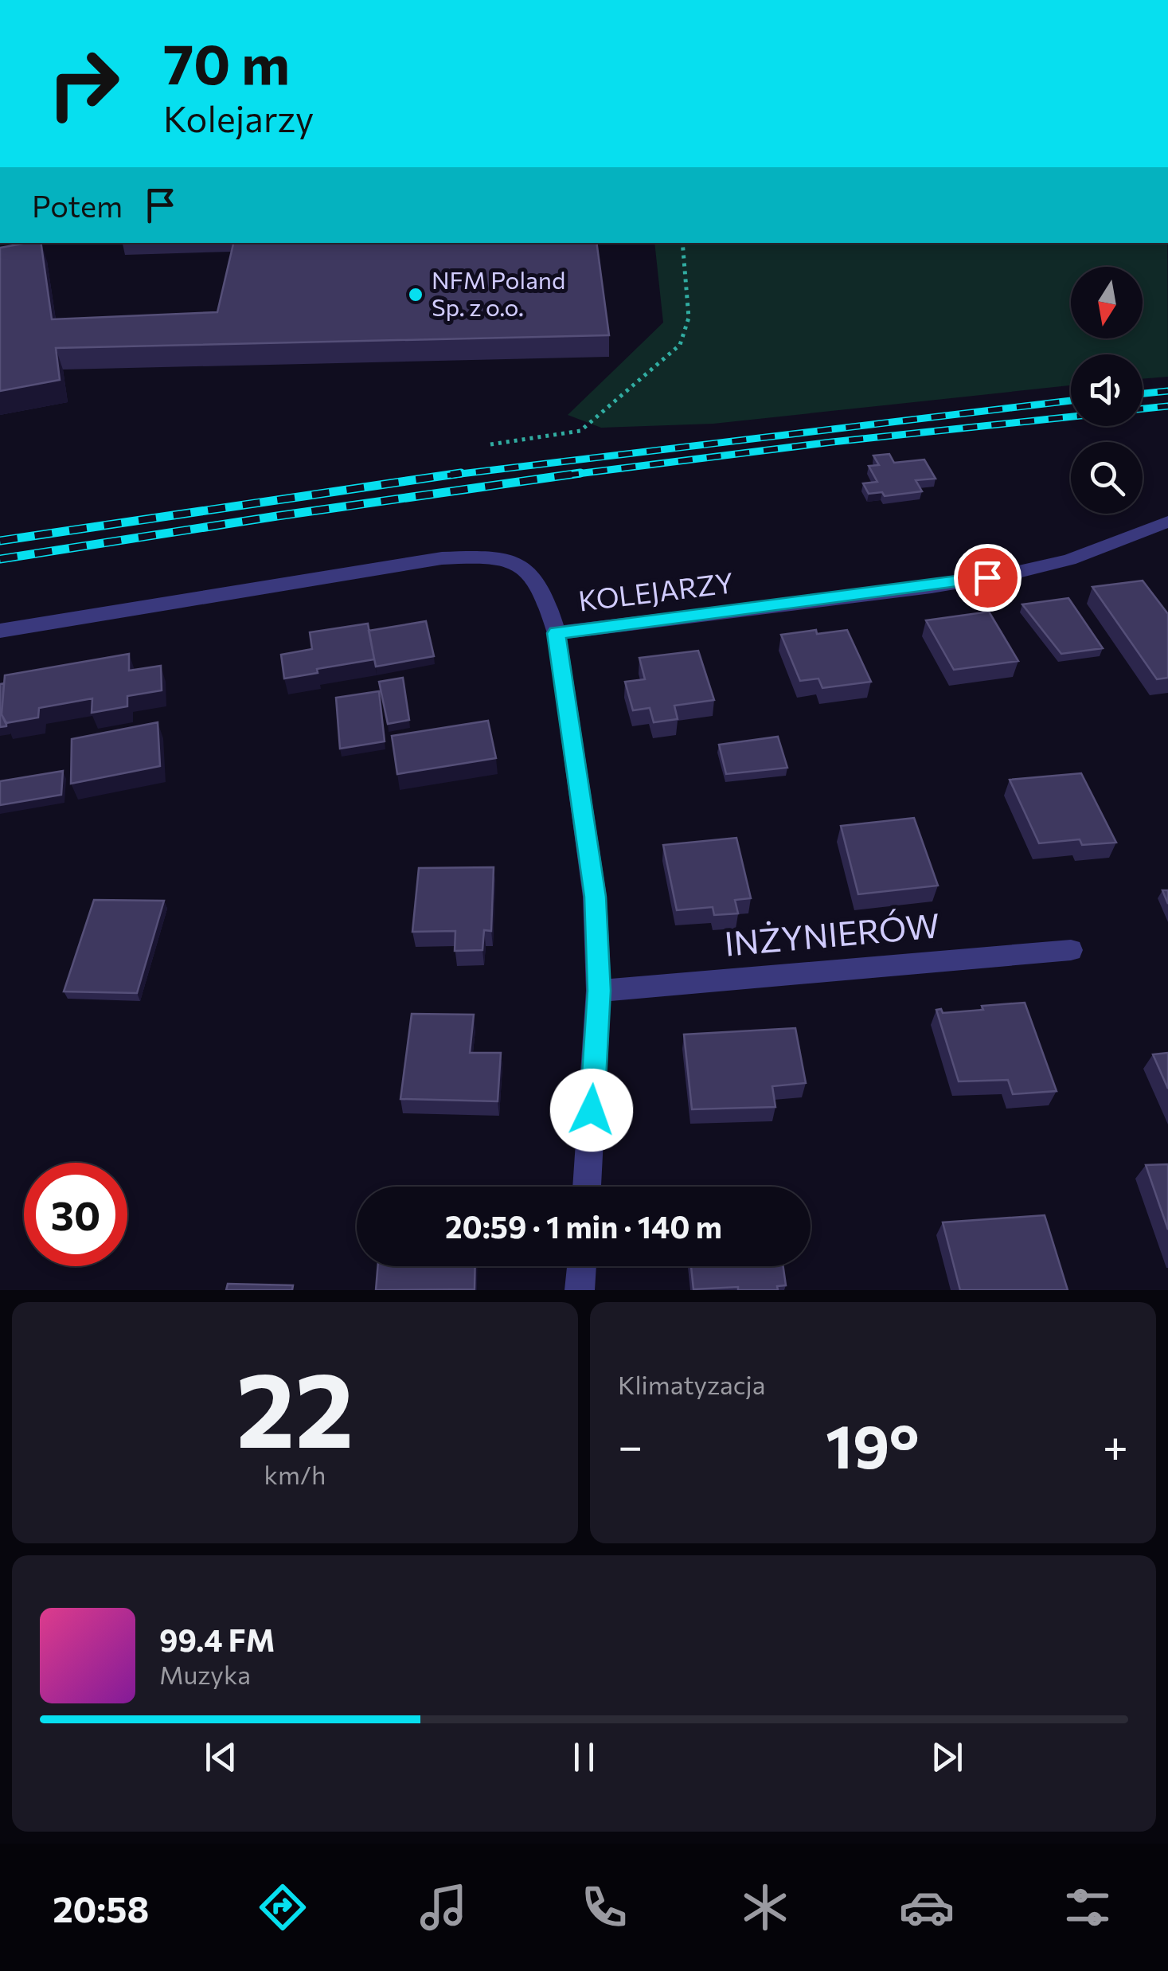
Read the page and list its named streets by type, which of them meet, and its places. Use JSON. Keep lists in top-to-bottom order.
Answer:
{
  "streets": {
    "street": ["KOLEJARZY", "INŻYNIERÓW"]
  },
  "places": ["NFM Poland Sp. z o.o."],
  "north": "bottom",
  "page": {
    "turn": ["70 m", "Kolejarzy"],
    "then": "Potem",
    "limit": "30",
    "trip": "20:59 · 1 min · 140 m",
    "tile": [
      ["22", "km/h"],
      "Klimatyzacja"
    ],
    "heat": ["−", "19°", "+"],
    "song": ["99.4 FM", "Muzyka"],
    "tabs": "20:58"
  }
}
